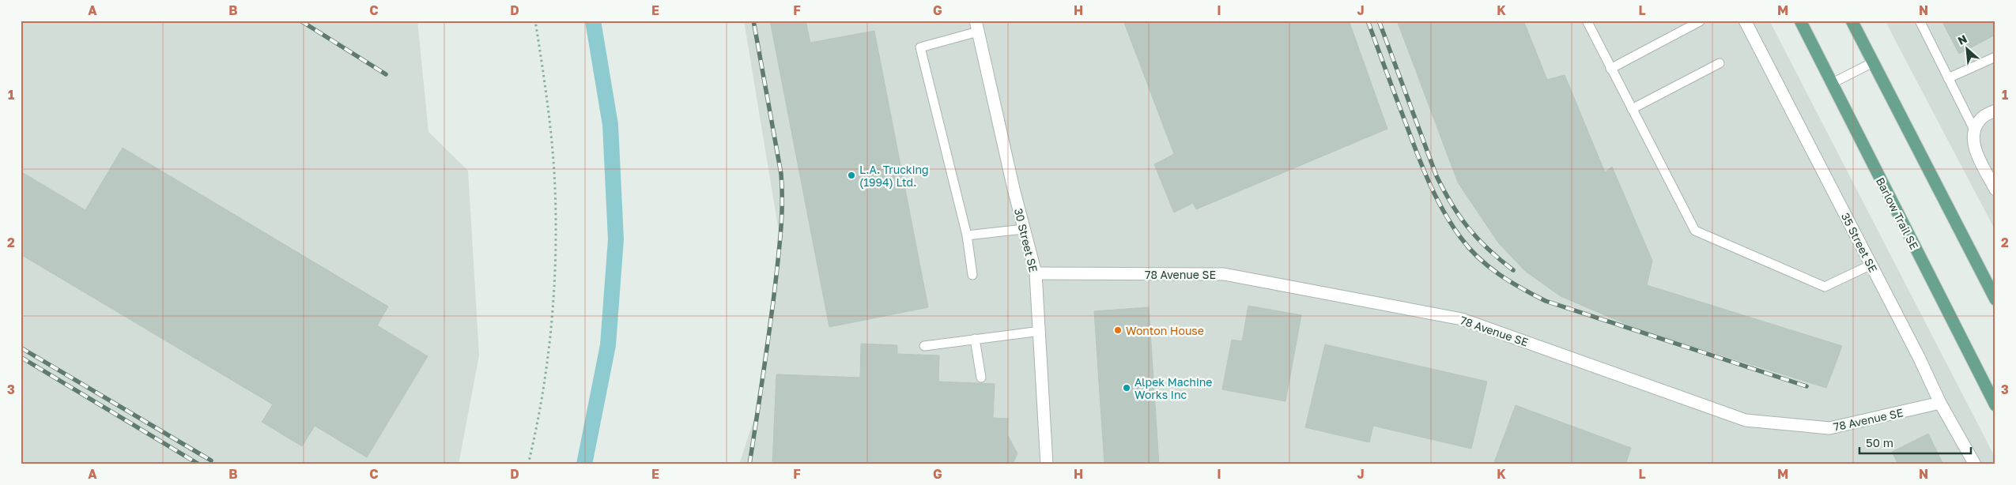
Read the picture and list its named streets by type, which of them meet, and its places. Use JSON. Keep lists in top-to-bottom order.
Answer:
{
  "streets": {
    "main road": ["Barlow Trail SE"],
    "street": ["30 Street SE", "35 Street SE", "78 Avenue SE"]
  },
  "crossings": [
    ["30 Street SE", "78 Avenue SE"],
    ["35 Street SE", "78 Avenue SE"]
  ],
  "places": ["L.A. Trucking (1994) Ltd.", "Wonton House", "Alpek Machine Works Inc"],
  "scale_bar": "50 m",
  "north": "top left",
  "grid": {
    "columns": [
      "A",
      "B",
      "C",
      "D",
      "E",
      "F",
      "G",
      "H",
      "I",
      "J",
      "K",
      "L",
      "M",
      "N"
    ],
    "rows": ["1", "2", "3"]
  }
}
